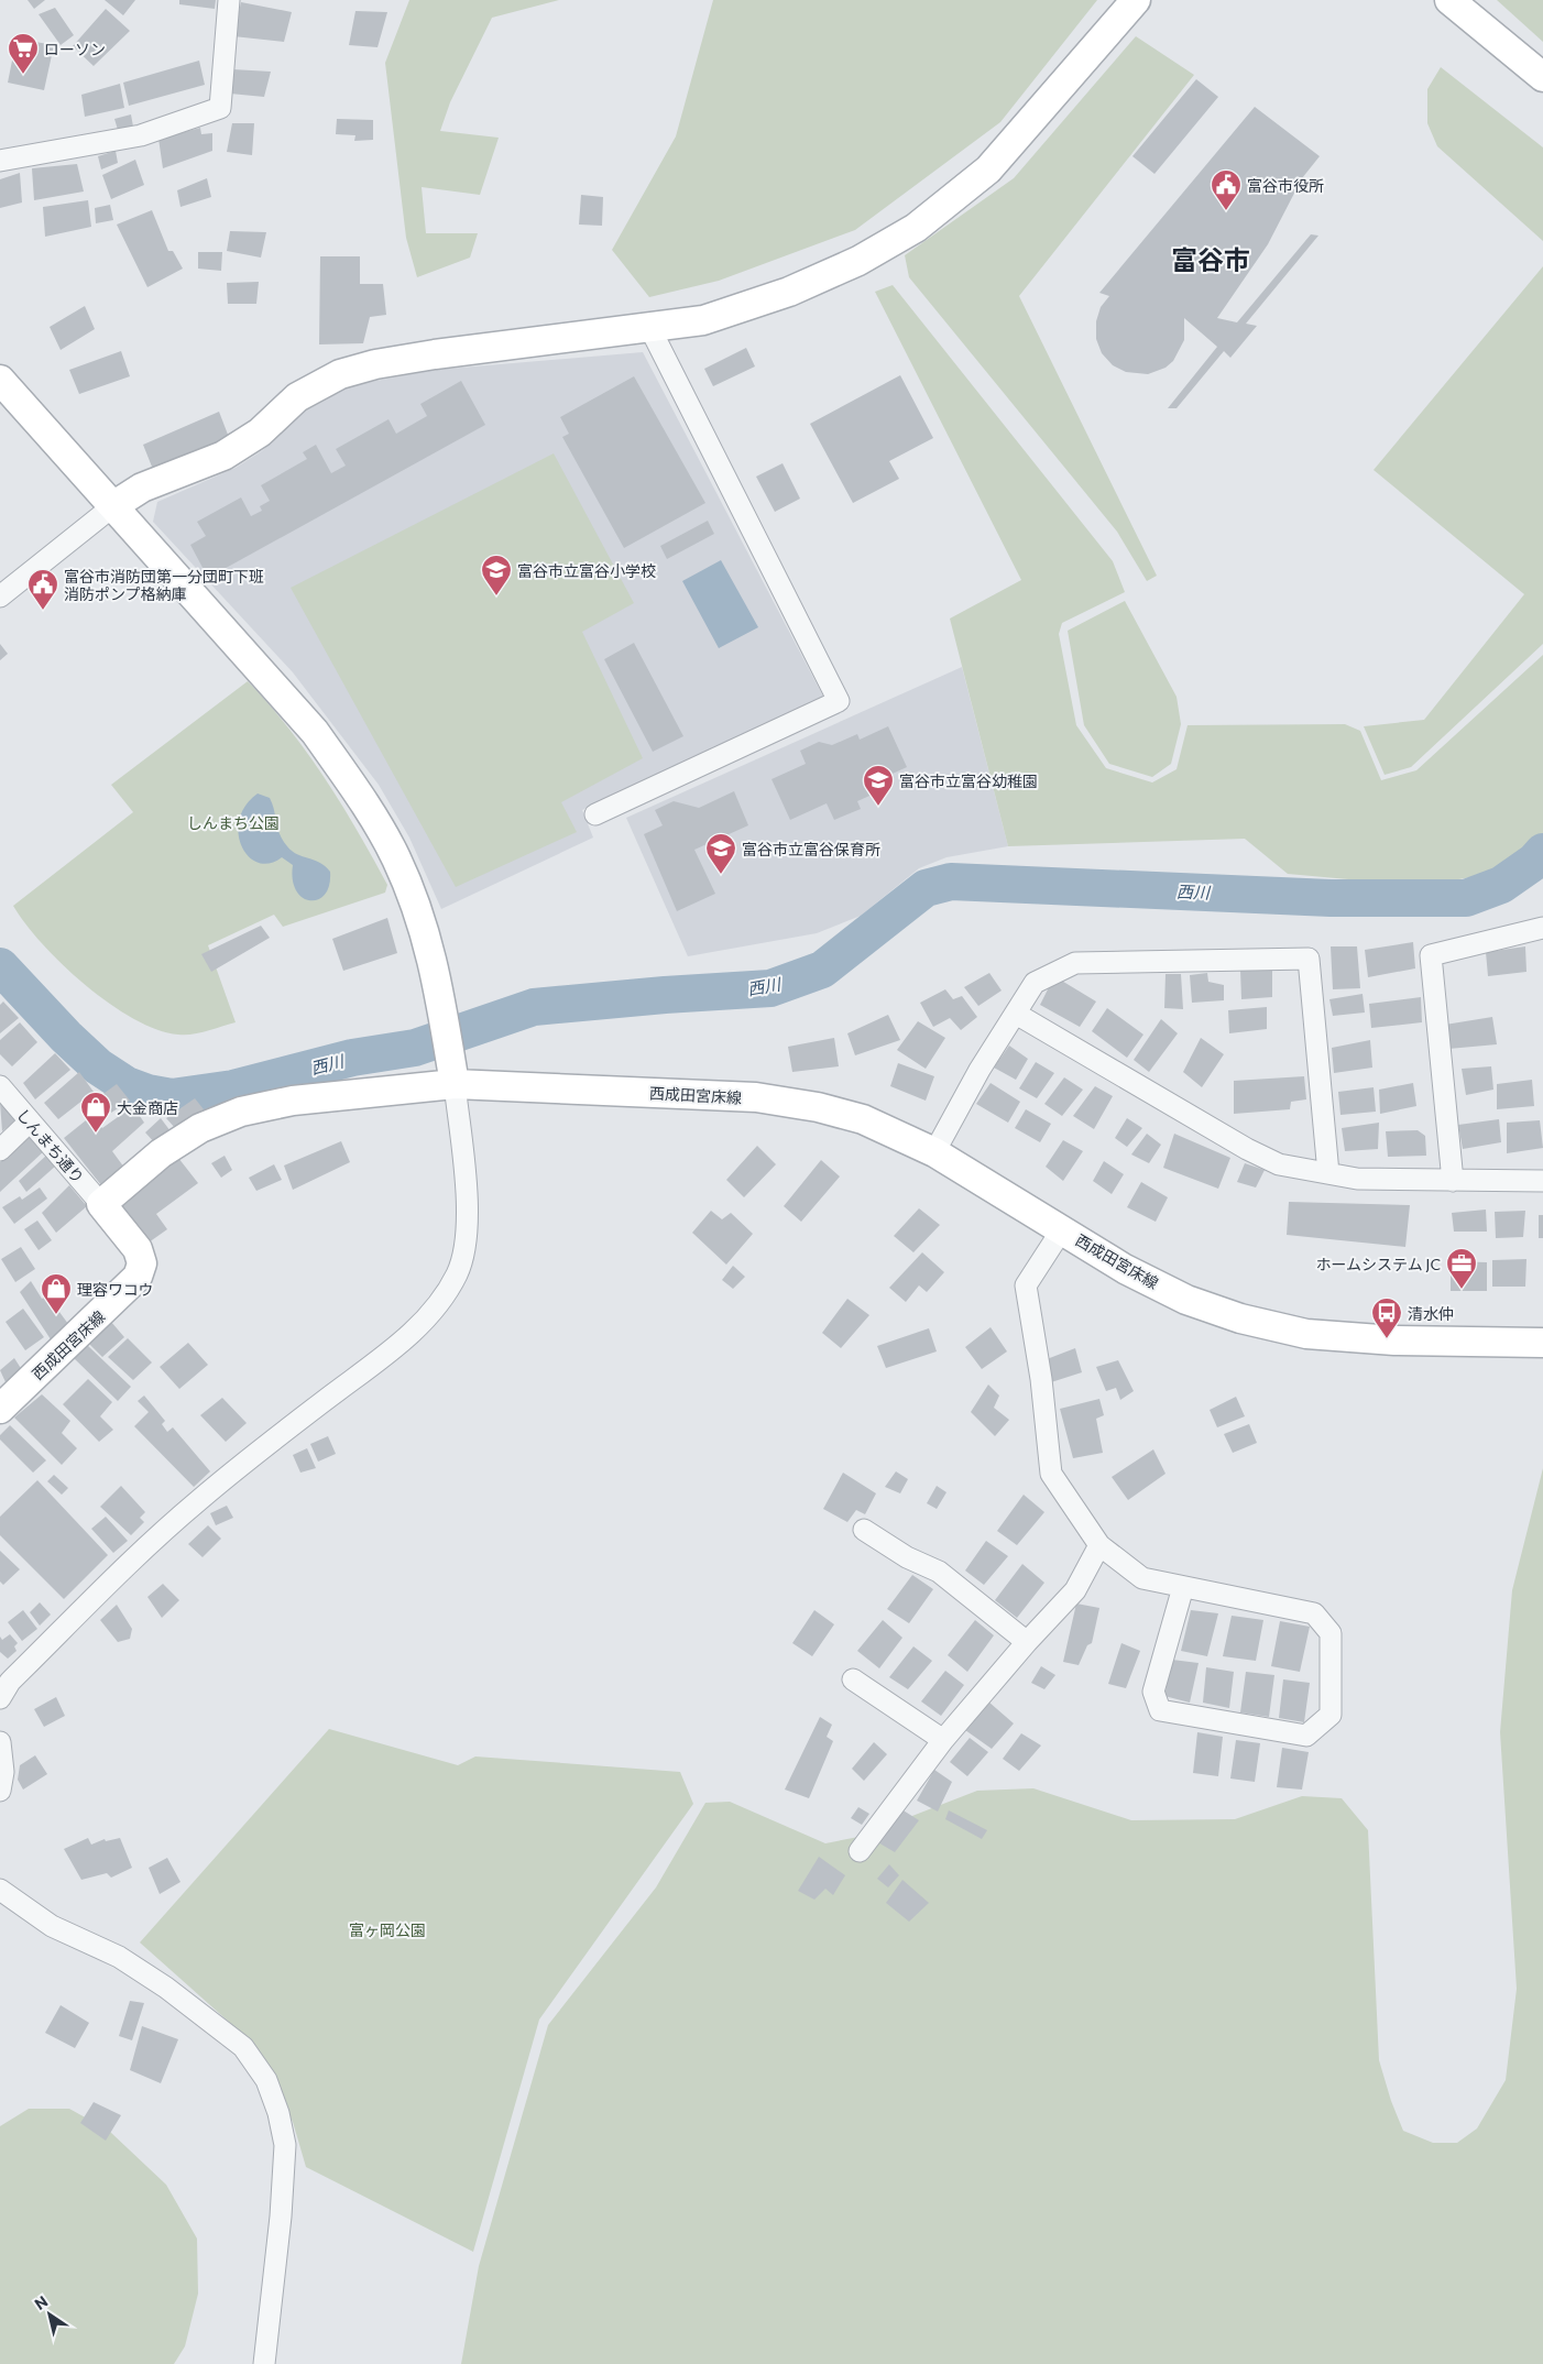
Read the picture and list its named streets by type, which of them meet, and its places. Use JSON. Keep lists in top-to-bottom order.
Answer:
{
  "streets": {
    "street": ["西成田宮床線", "しんまち通り"]
  },
  "crossings": [
    ["西成田宮床線", "しんまち通り"]
  ],
  "districts": ["富谷市"],
  "water": ["西川"],
  "parks": ["しんまち公園", "富ヶ岡公園"],
  "places": {
    "supermarket": ["ローソン"],
    "public building": ["富谷市役所", "富谷市消防団第一分団町下班 消防ポンプ格納庫"],
    "school or university": ["富谷市立富谷小学校", "富谷市立富谷幼稚園", "富谷市立富谷保育所"],
    "shop": ["大金商店", "理容ワコウ"],
    "office": ["ホームシステム JC"],
    "bus stop": ["清水仲"]
  },
  "north": "top left"
}
